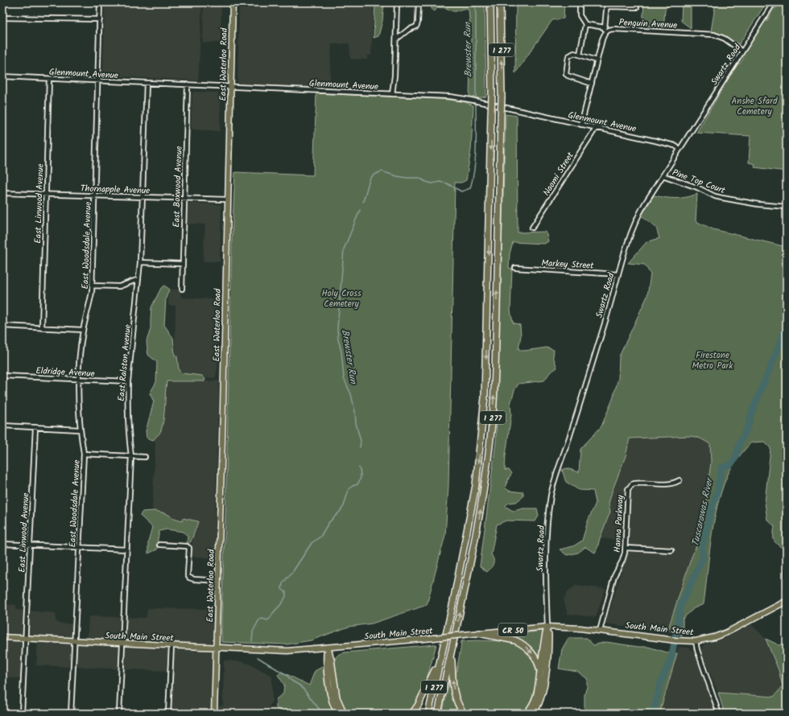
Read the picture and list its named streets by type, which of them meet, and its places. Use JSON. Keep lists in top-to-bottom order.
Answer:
{
  "streets": {
    "highway": ["I 277"],
    "main road": ["East Waterloo Road", "South Main Street", "CR 50"],
    "street": [
      "Penguin Avenue",
      "Swartz Road",
      "Glenmount Avenue",
      "Naomi Street",
      "Pine Top Court",
      "East Boxwood Avenue",
      "Thornapple Avenue",
      "East Linwood Avenue",
      "East Woodsdale Avenue",
      "Markey Street",
      "East Ralston Avenue",
      "Eldridge Avenue",
      "Hanna Parkway"
    ]
  },
  "crossings": [
    ["Penguin Avenue", "Swartz Road"],
    ["East Waterloo Road", "Glenmount Avenue"],
    ["East Waterloo Road", "Thornapple Avenue"],
    ["East Waterloo Road", "South Main Street"],
    ["Swartz Road", "Glenmount Avenue"],
    ["Swartz Road", "Pine Top Court"],
    ["Swartz Road", "Markey Street"],
    ["Swartz Road", "South Main Street"],
    ["Glenmount Avenue", "Naomi Street"],
    ["Glenmount Avenue", "East Boxwood Avenue"],
    ["Glenmount Avenue", "East Linwood Avenue"],
    ["Glenmount Avenue", "East Woodsdale Avenue"],
    ["Glenmount Avenue", "East Ralston Avenue"],
    ["East Boxwood Avenue", "Thornapple Avenue"],
    ["Thornapple Avenue", "East Linwood Avenue"],
    ["Thornapple Avenue", "East Woodsdale Avenue"],
    ["Thornapple Avenue", "East Ralston Avenue"],
    ["East Linwood Avenue", "South Main Street"],
    ["East Woodsdale Avenue", "Eldridge Avenue"],
    ["East Woodsdale Avenue", "South Main Street"],
    ["East Ralston Avenue", "Eldridge Avenue"],
    ["East Ralston Avenue", "South Main Street"],
    ["Hanna Parkway", "South Main Street"]
  ],
  "water": ["Brewster Run", "Tuscarawas River"],
  "parks": ["Anshe Sfard Cemetery", "Holy Cross Cemetery", "Firestone Metro Park"]
}
